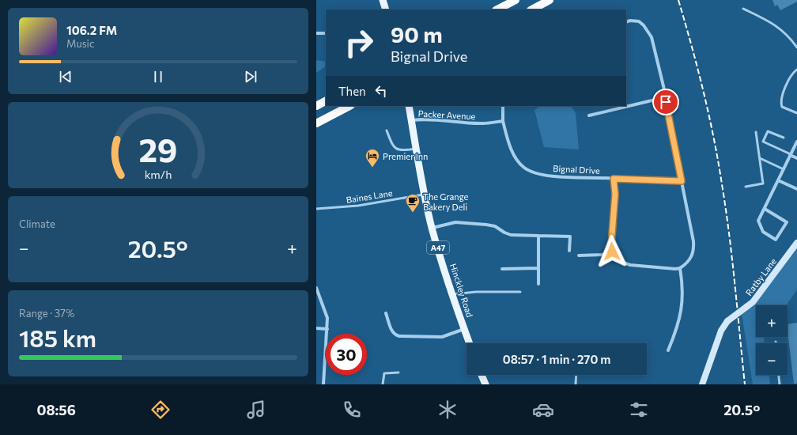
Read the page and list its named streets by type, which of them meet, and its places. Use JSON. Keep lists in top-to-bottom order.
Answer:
{
  "streets": {
    "main road": ["A47", "Ratby Lane", "Hinckley Road"],
    "street": ["Packer Avenue", "Bignal Drive"],
    "lane": ["Baines Lane"]
  },
  "crossings": [
    ["Packer Avenue", "Bignal Drive"],
    ["Packer Avenue", "Hinckley Road"],
    ["Baines Lane", "Hinckley Road"]
  ],
  "places": {
    "hotel": ["Premier Inn"],
    "cafe": ["The Grange Bakery Deli"]
  },
  "page": {
    "turn": ["90 m", "Bignal Drive"],
    "song": ["106.2 FM", "Music"],
    "then": "Then",
    "tile": [
      "Climate",
      ["Range · 37%", "185 km"]
    ],
    "heat": ["−", "20.5°", "+"],
    "map_buttons": ["+", "−"],
    "limit": "30",
    "trip": "08:57 · 1 min · 270 m",
    "tabs": ["08:56", "20.5°"],
    "gauge": ["29", "km/h"]
  }
}
